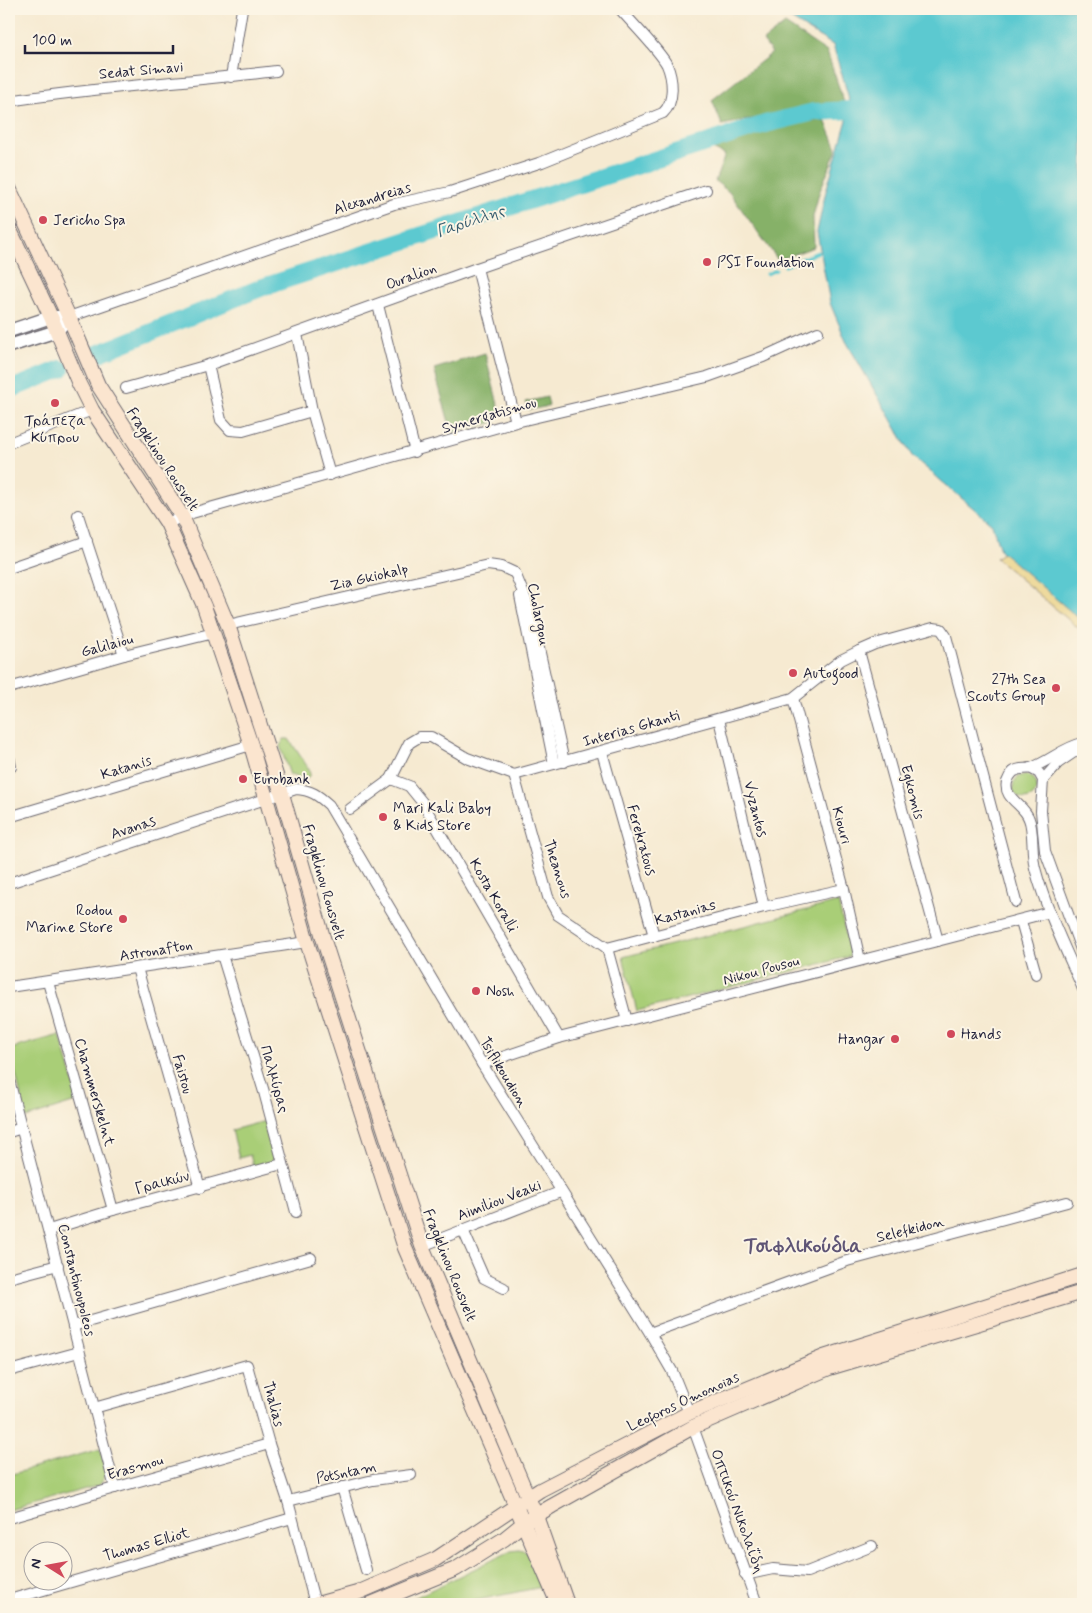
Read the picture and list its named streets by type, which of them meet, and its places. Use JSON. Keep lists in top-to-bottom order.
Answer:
{
  "streets": {
    "main road": ["Fragklinou Rousvelt", "Leoforos Omonoias"],
    "street": [
      "Sedat Simavi",
      "Alexandreias",
      "Ouralion",
      "Synergatismou",
      "Zia Gkiokalp",
      "Cholargou",
      "Galilaiou",
      "Interias Gkanti",
      "Katanis",
      "Egkomis",
      "Vyzantos",
      "Kiouri",
      "Avanas",
      "Ferekratous",
      "Theanous",
      "Kosta Koralli",
      "Kastanias",
      "Astronafton",
      "Nikou Pousou",
      "Tsiflikoudion",
      "Faistou",
      "Παλμύρας",
      "Chammerskelnt",
      "Γραικών",
      "Aimiliou Veaki",
      "Selefkidon",
      "Constantinoupoleos",
      "Thalias",
      "Erasmou",
      "Potsntam",
      "Οπτικού Νικολαΐδη",
      "Thomas Elliot"
    ]
  },
  "crossings": [
    ["Alexandreias", "Fragklinou Rousvelt"],
    ["Synergatismou", "Fragklinou Rousvelt"],
    ["Fragklinou Rousvelt", "Zia Gkiokalp"],
    ["Fragklinou Rousvelt", "Galilaiou"],
    ["Fragklinou Rousvelt", "Katanis"],
    ["Fragklinou Rousvelt", "Avanas"],
    ["Fragklinou Rousvelt", "Astronafton"],
    ["Fragklinou Rousvelt", "Tsiflikoudion"],
    ["Fragklinou Rousvelt", "Aimiliou Veaki"],
    ["Fragklinou Rousvelt", "Leoforos Omonoias"],
    ["Zia Gkiokalp", "Cholargou"],
    ["Cholargou", "Interias Gkanti"],
    ["Interias Gkanti", "Egkomis"],
    ["Interias Gkanti", "Vyzantos"],
    ["Interias Gkanti", "Kiouri"],
    ["Interias Gkanti", "Ferekratous"],
    ["Interias Gkanti", "Theanous"],
    ["Egkomis", "Nikou Pousou"],
    ["Vyzantos", "Kastanias"],
    ["Kiouri", "Kastanias"],
    ["Kiouri", "Nikou Pousou"],
    ["Avanas", "Tsiflikoudion"],
    ["Ferekratous", "Kastanias"],
    ["Theanous", "Kastanias"],
    ["Kosta Koralli", "Nikou Pousou"],
    ["Astronafton", "Faistou"],
    ["Astronafton", "Παλμύρας"],
    ["Astronafton", "Chammerskelnt"],
    ["Nikou Pousou", "Tsiflikoudion"],
    ["Tsiflikoudion", "Aimiliou Veaki"],
    ["Tsiflikoudion", "Selefkidon"],
    ["Tsiflikoudion", "Leoforos Omonoias"],
    ["Tsiflikoudion", "Οπτικού Νικολαΐδη"],
    ["Faistou", "Γραικών"],
    ["Παλμύρας", "Γραικών"],
    ["Chammerskelnt", "Γραικών"],
    ["Γραικών", "Constantinoupoleos"],
    ["Constantinoupoleos", "Thalias"],
    ["Constantinoupoleos", "Erasmou"],
    ["Leoforos Omonoias", "Thalias"],
    ["Leoforos Omonoias", "Οπτικού Νικολαΐδη"],
    ["Thalias", "Erasmou"],
    ["Thalias", "Potsntam"],
    ["Thalias", "Thomas Elliot"]
  ],
  "districts": ["Τσιφλικούδια"],
  "water": ["Γαρύλλης"],
  "places": [
    "Jericho Spa",
    "PSI Foundation",
    "Τράπεζα Κύπρου",
    "Autogood",
    "27th Sea Scouts Group",
    "Eurobank",
    "Mari Kali Baby & Kids Store",
    "Rodou Marine Store",
    "Nosh",
    "Hands",
    "Hangar"
  ],
  "scale_bar": "100 m",
  "north": "left"
}
